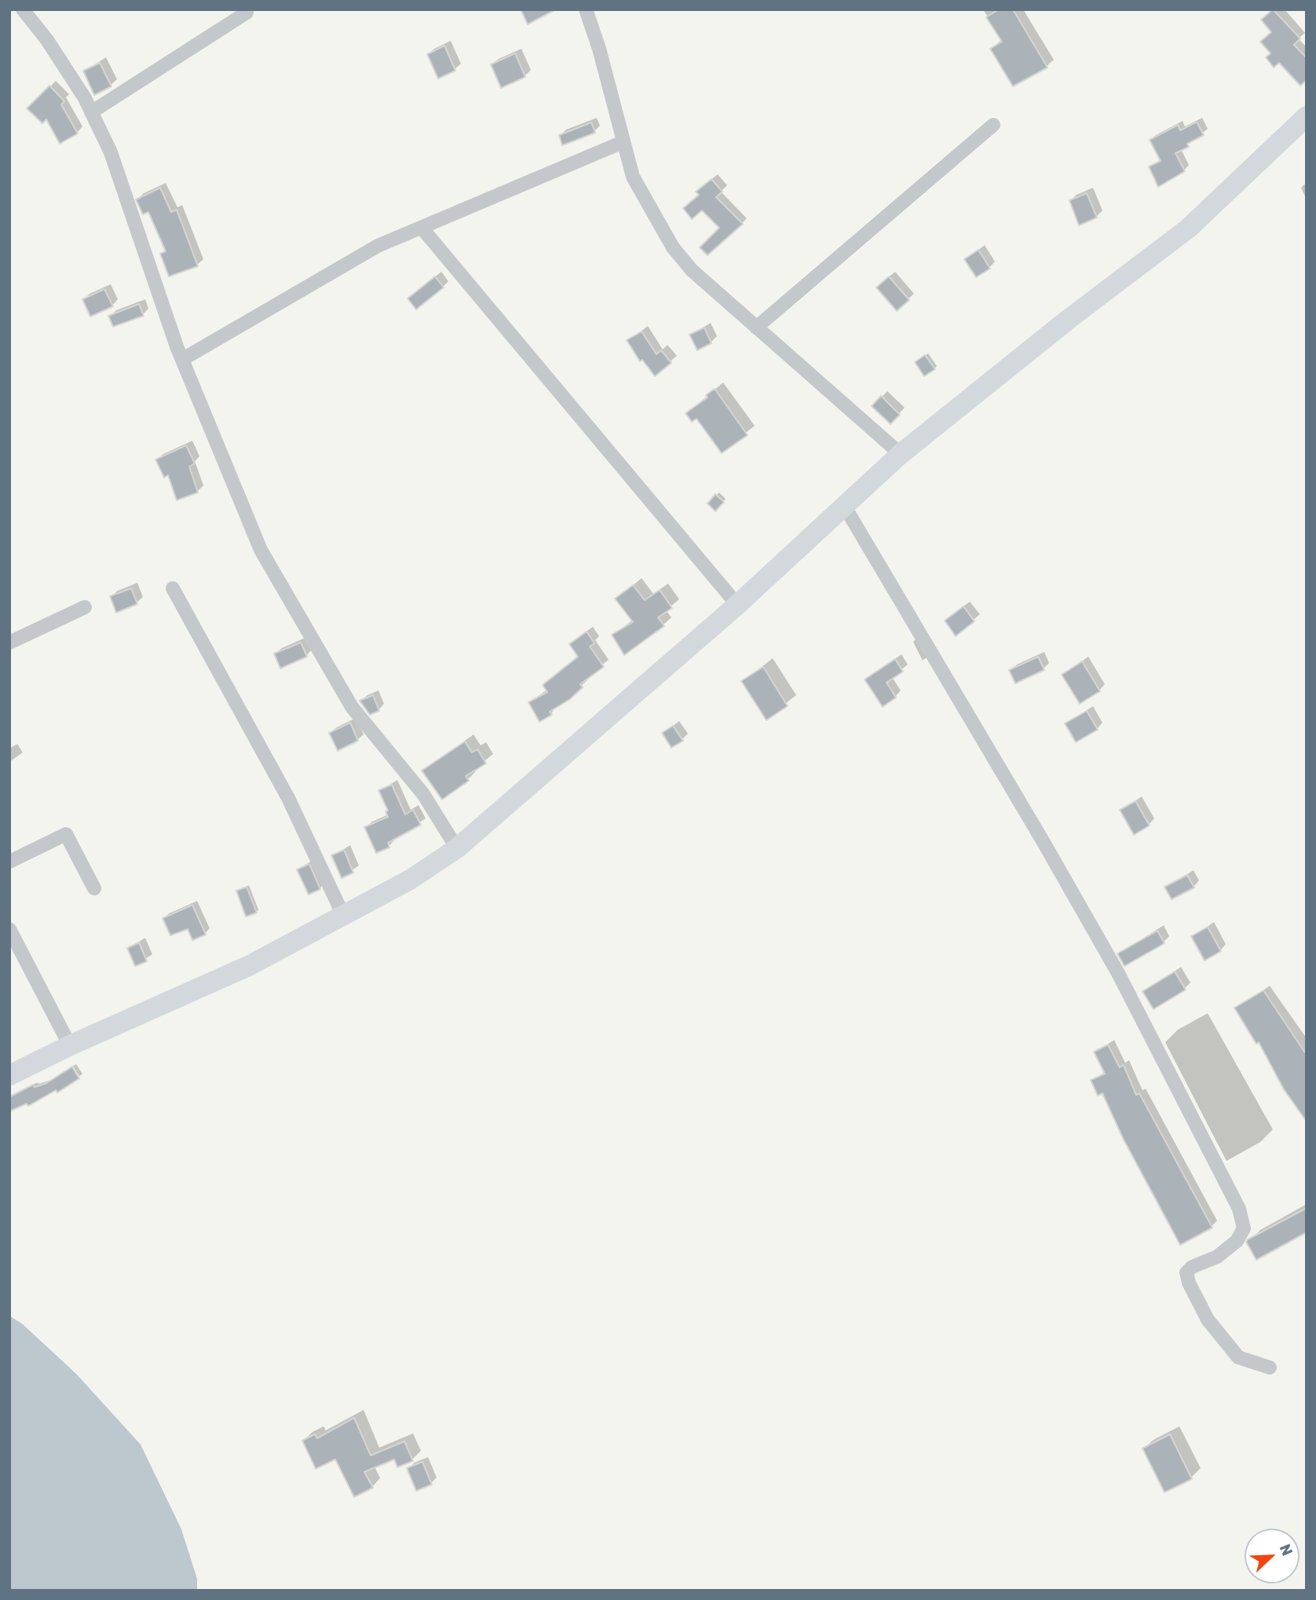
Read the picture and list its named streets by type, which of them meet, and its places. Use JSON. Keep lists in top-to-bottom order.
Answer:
{
  "north": "top right"
}
